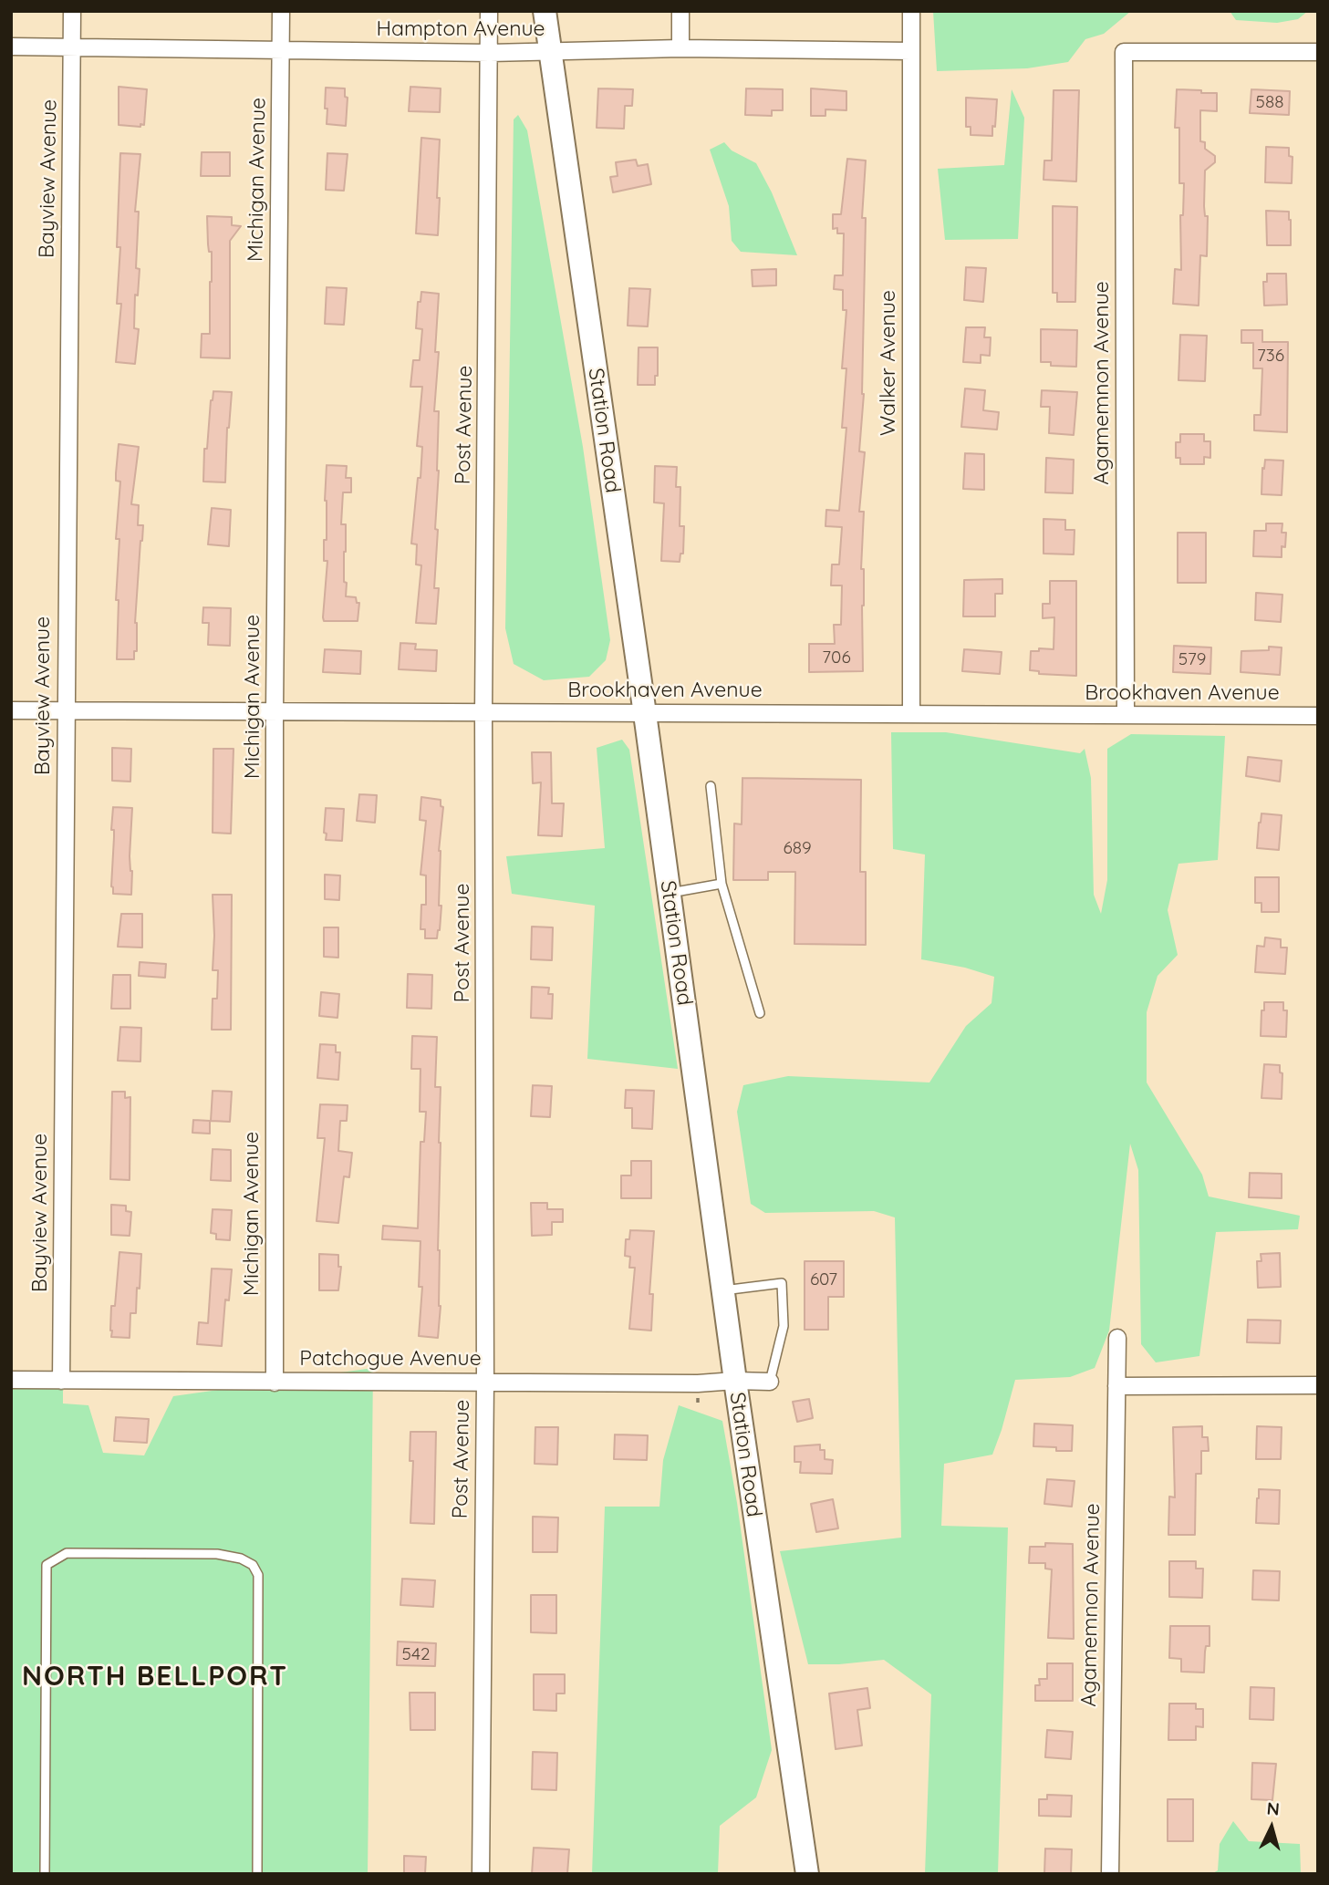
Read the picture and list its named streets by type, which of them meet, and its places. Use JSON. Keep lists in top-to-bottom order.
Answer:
{
  "streets": {
    "main road": ["Station Road"],
    "street": [
      "Hampton Avenue",
      "Bayview Avenue",
      "Michigan Avenue",
      "Walker Avenue",
      "Agamemnon Avenue",
      "Post Avenue",
      "Brookhaven Avenue",
      "Patchogue Avenue"
    ]
  },
  "crossings": [
    ["Hampton Avenue", "Bayview Avenue"],
    ["Hampton Avenue", "Michigan Avenue"],
    ["Hampton Avenue", "Walker Avenue"],
    ["Hampton Avenue", "Post Avenue"],
    ["Hampton Avenue", "Station Road"],
    ["Bayview Avenue", "Brookhaven Avenue"],
    ["Bayview Avenue", "Patchogue Avenue"],
    ["Michigan Avenue", "Brookhaven Avenue"],
    ["Michigan Avenue", "Patchogue Avenue"],
    ["Walker Avenue", "Brookhaven Avenue"],
    ["Agamemnon Avenue", "Brookhaven Avenue"],
    ["Post Avenue", "Brookhaven Avenue"],
    ["Post Avenue", "Patchogue Avenue"],
    ["Station Road", "Brookhaven Avenue"],
    ["Station Road", "Patchogue Avenue"]
  ],
  "districts": ["NORTH BELLPORT"],
  "house_numbers": [
    "588",
    "736",
    "706",
    "579",
    "689",
    "607",
    "542"
  ],
  "north": "top"
}
